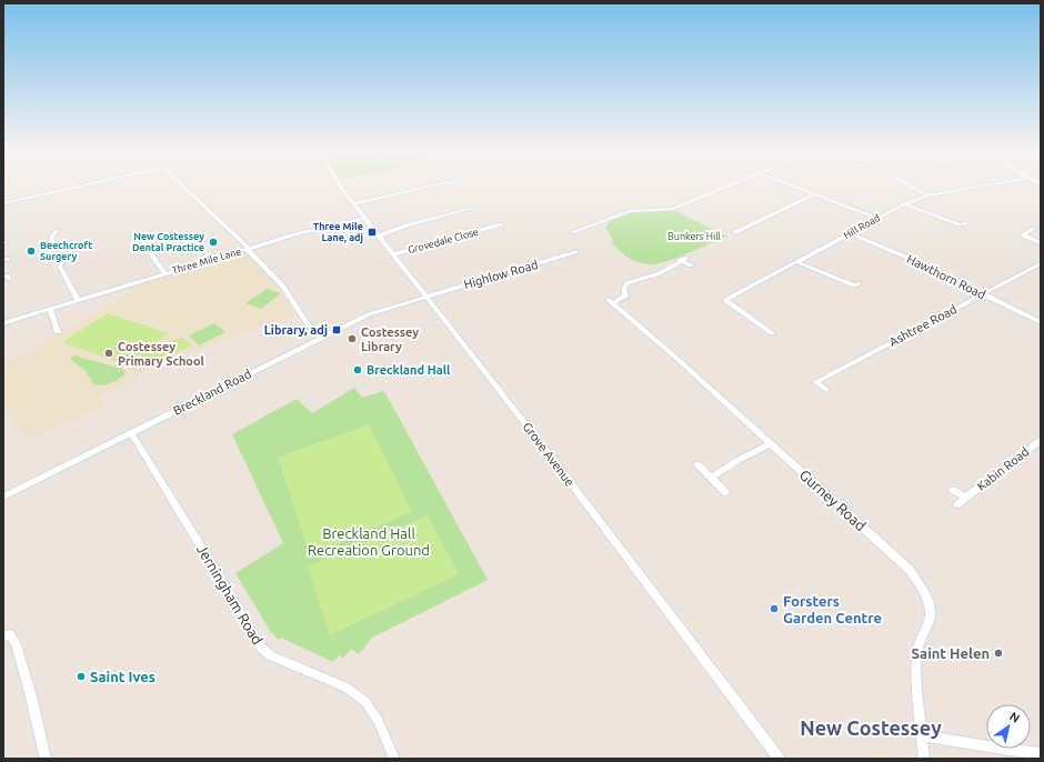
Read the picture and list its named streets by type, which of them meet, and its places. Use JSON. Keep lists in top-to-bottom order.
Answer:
{
  "streets": {
    "street": [
      "Hill Road",
      "Grovedale Close",
      "Three Mile Lane",
      "Highlow Road",
      "Hawthorn Road",
      "Ashtree Road",
      "Breckland Road",
      "Grove Avenue",
      "Kabin Road",
      "Gurney Road",
      "Jerningham Road"
    ]
  },
  "crossings": [
    ["Hill Road", "Hawthorn Road"],
    ["Grovedale Close", "Grove Avenue"],
    ["Three Mile Lane", "Grove Avenue"],
    ["Highlow Road", "Breckland Road"],
    ["Highlow Road", "Grove Avenue"],
    ["Hawthorn Road", "Ashtree Road"],
    ["Breckland Road", "Grove Avenue"],
    ["Breckland Road", "Jerningham Road"]
  ],
  "districts": ["New Costessey"],
  "parks": ["Bunkers Hill", "Breckland Hall Recreation Ground"],
  "places": {
    "transit": ["Three Mile Lane, adj", "Library, adj"],
    "other": [
      "New Costessey Dental Practice",
      "Beechcroft Surgery",
      "Costessey Library",
      "Costessey Primary School",
      "Breckland Hall",
      "Forsters Garden Centre",
      "Saint Helen",
      "Saint Ives"
    ]
  },
  "north": "top right"
}
